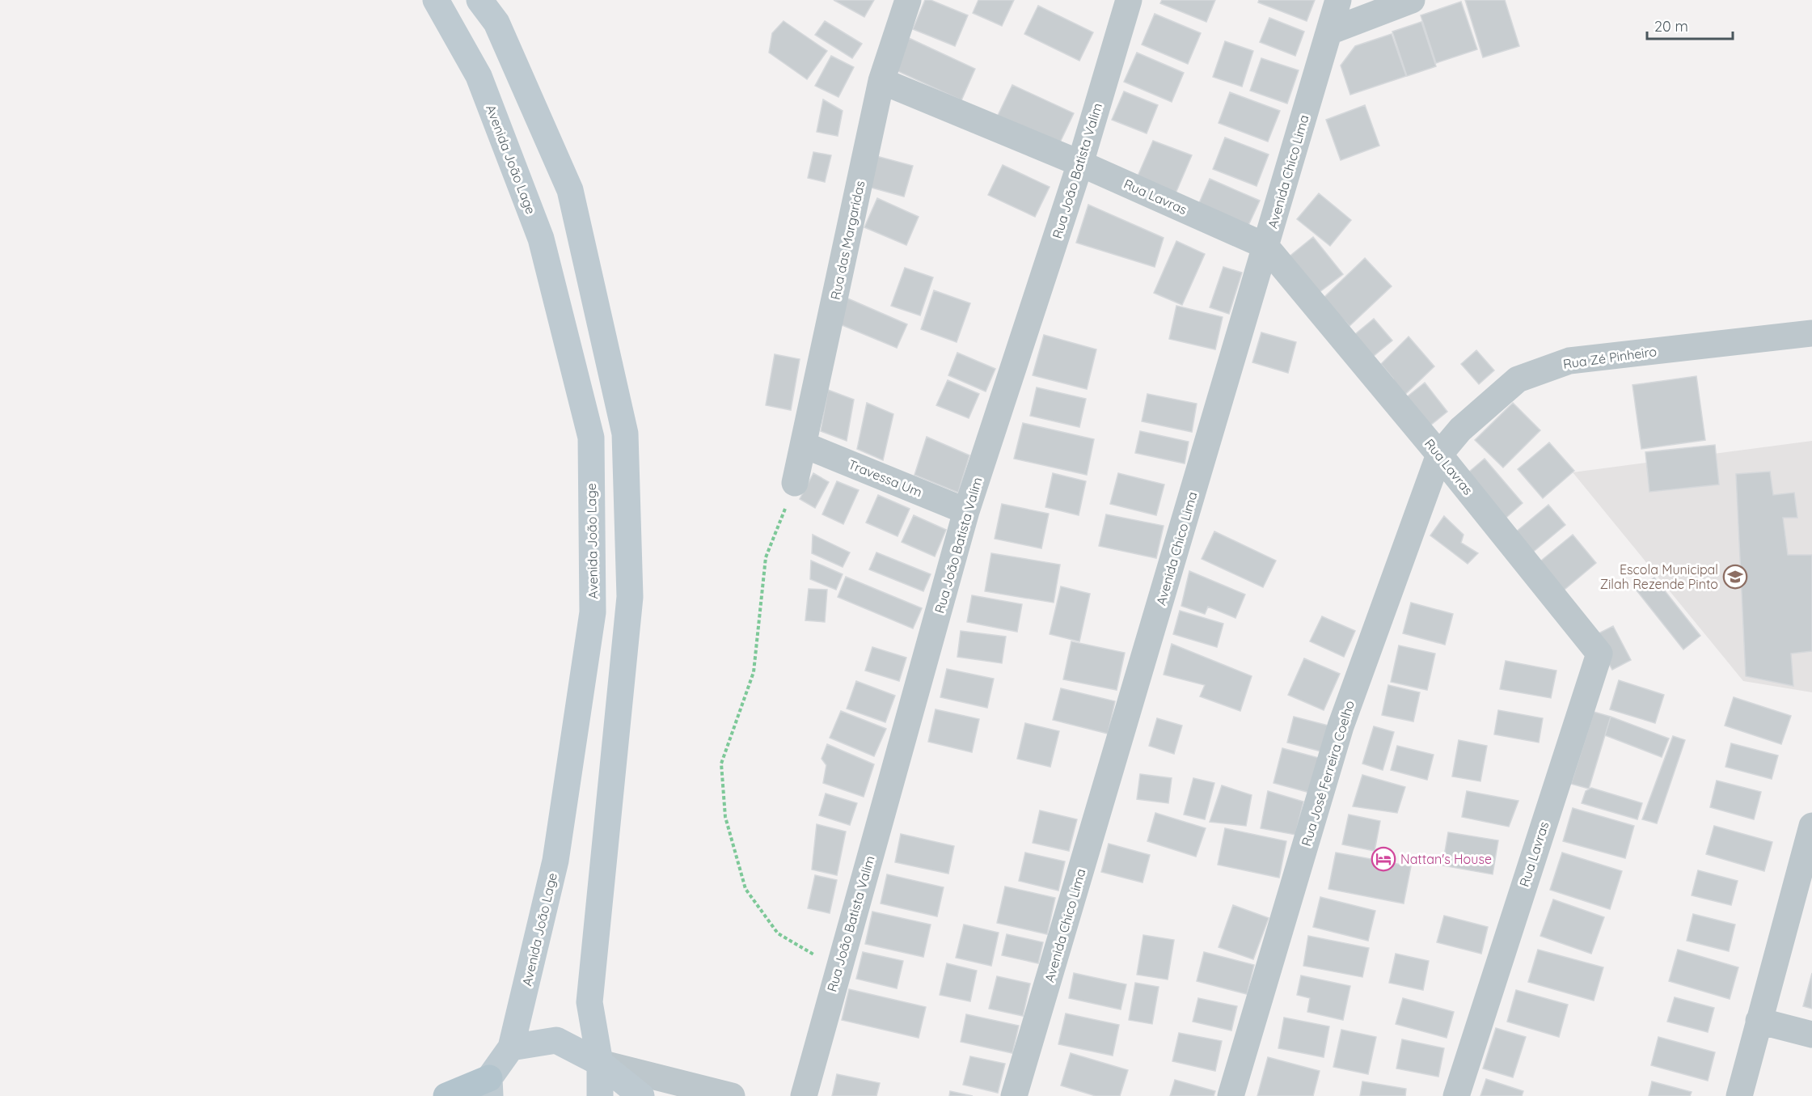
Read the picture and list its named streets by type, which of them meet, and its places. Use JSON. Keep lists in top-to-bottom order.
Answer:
{
  "streets": {
    "street": [
      "Avenida João Lage",
      "Rua João Batista Valim",
      "Avenida Chico Lima",
      "Rua Lavras",
      "Rua das Margaridas",
      "Rua Zé Pinheiro",
      "Travessa Um",
      "Rua José Ferreira Coelho"
    ]
  },
  "crossings": [
    ["Rua João Batista Valim", "Rua Lavras"],
    ["Rua João Batista Valim", "Travessa Um"],
    ["Avenida Chico Lima", "Rua Lavras"],
    ["Rua Lavras", "Rua das Margaridas"],
    ["Rua Lavras", "Rua Zé Pinheiro"],
    ["Rua Lavras", "Rua José Ferreira Coelho"],
    ["Rua das Margaridas", "Travessa Um"],
    ["Rua Zé Pinheiro", "Rua José Ferreira Coelho"]
  ],
  "places": {
    "school or university": ["Escola Municipal Zilah Rezende Pinto"],
    "hotel": ["Nattan's House"]
  },
  "scale_bar": "20 m"
}
